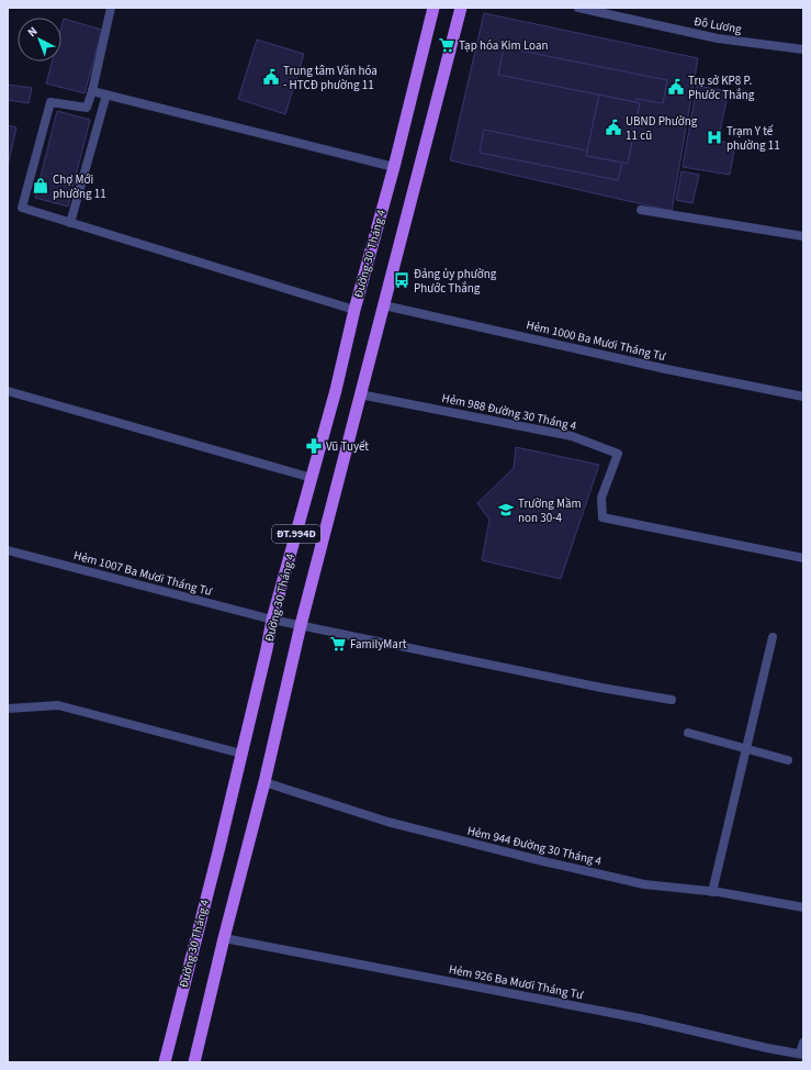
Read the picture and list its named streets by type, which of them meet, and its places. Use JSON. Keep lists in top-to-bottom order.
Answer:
{
  "streets": {
    "main road": ["Đường 30 Tháng 4", "ĐT.994D"],
    "street": [
      "Đô Lương",
      "Hẻm 1000 Ba Mươi Tháng Tư",
      "Hẻm 988 Đường 30 Tháng 4",
      "Hẻm 1007 Ba Mươi Tháng Tư",
      "Hẻm 944 Đường 30 Tháng 4",
      "Hẻm 926 Ba Mươi Tháng Tư"
    ]
  },
  "crossings": [
    ["Đường 30 Tháng 4", "Hẻm 1007 Ba Mươi Tháng Tư"],
    ["Hẻm 1000 Ba Mươi Tháng Tư", "ĐT.994D"],
    ["Hẻm 988 Đường 30 Tháng 4", "ĐT.994D"],
    ["ĐT.994D", "Hẻm 1007 Ba Mươi Tháng Tư"],
    ["ĐT.994D", "Hẻm 944 Đường 30 Tháng 4"],
    ["ĐT.994D", "Hẻm 926 Ba Mươi Tháng Tư"]
  ],
  "places": {
    "supermarket": ["Tạp hóa Kim Loan", "FamilyMart"],
    "public building": ["Trung tâm Văn hóa - HTCĐ phường 11", "Trụ sở KP8 P. Phước Thắng", "UBND Phường 11 cũ"],
    "hospital": ["Trạm Y tế phường 11"],
    "shop": ["Chợ Mới phường 11"],
    "bus stop": ["Đảng ủy phường Phước Thắng"],
    "pharmacy": ["Vũ Tuyết"],
    "school or university": ["Trường Mầm non 30-4"]
  },
  "north": "top left"
}
